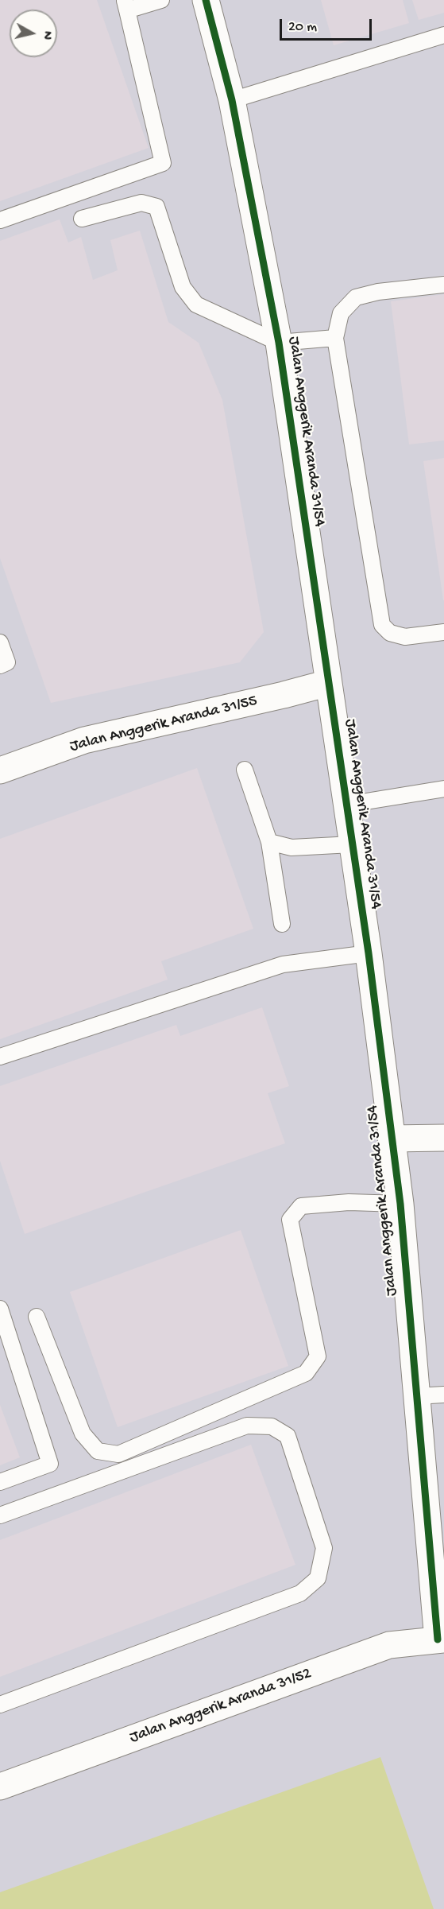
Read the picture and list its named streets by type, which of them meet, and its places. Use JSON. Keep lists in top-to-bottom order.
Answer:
{
  "streets": {
    "street": ["Jalan Anggerik Aranda 31/54", "Jalan Anggerik Aranda 31/55", "Jalan Anggerik Aranda 31/52"]
  },
  "crossings": [
    ["Jalan Anggerik Aranda 31/54", "Jalan Anggerik Aranda 31/55"],
    ["Jalan Anggerik Aranda 31/54", "Jalan Anggerik Aranda 31/52"]
  ],
  "scale_bar": "20 m",
  "north": "right"
}
